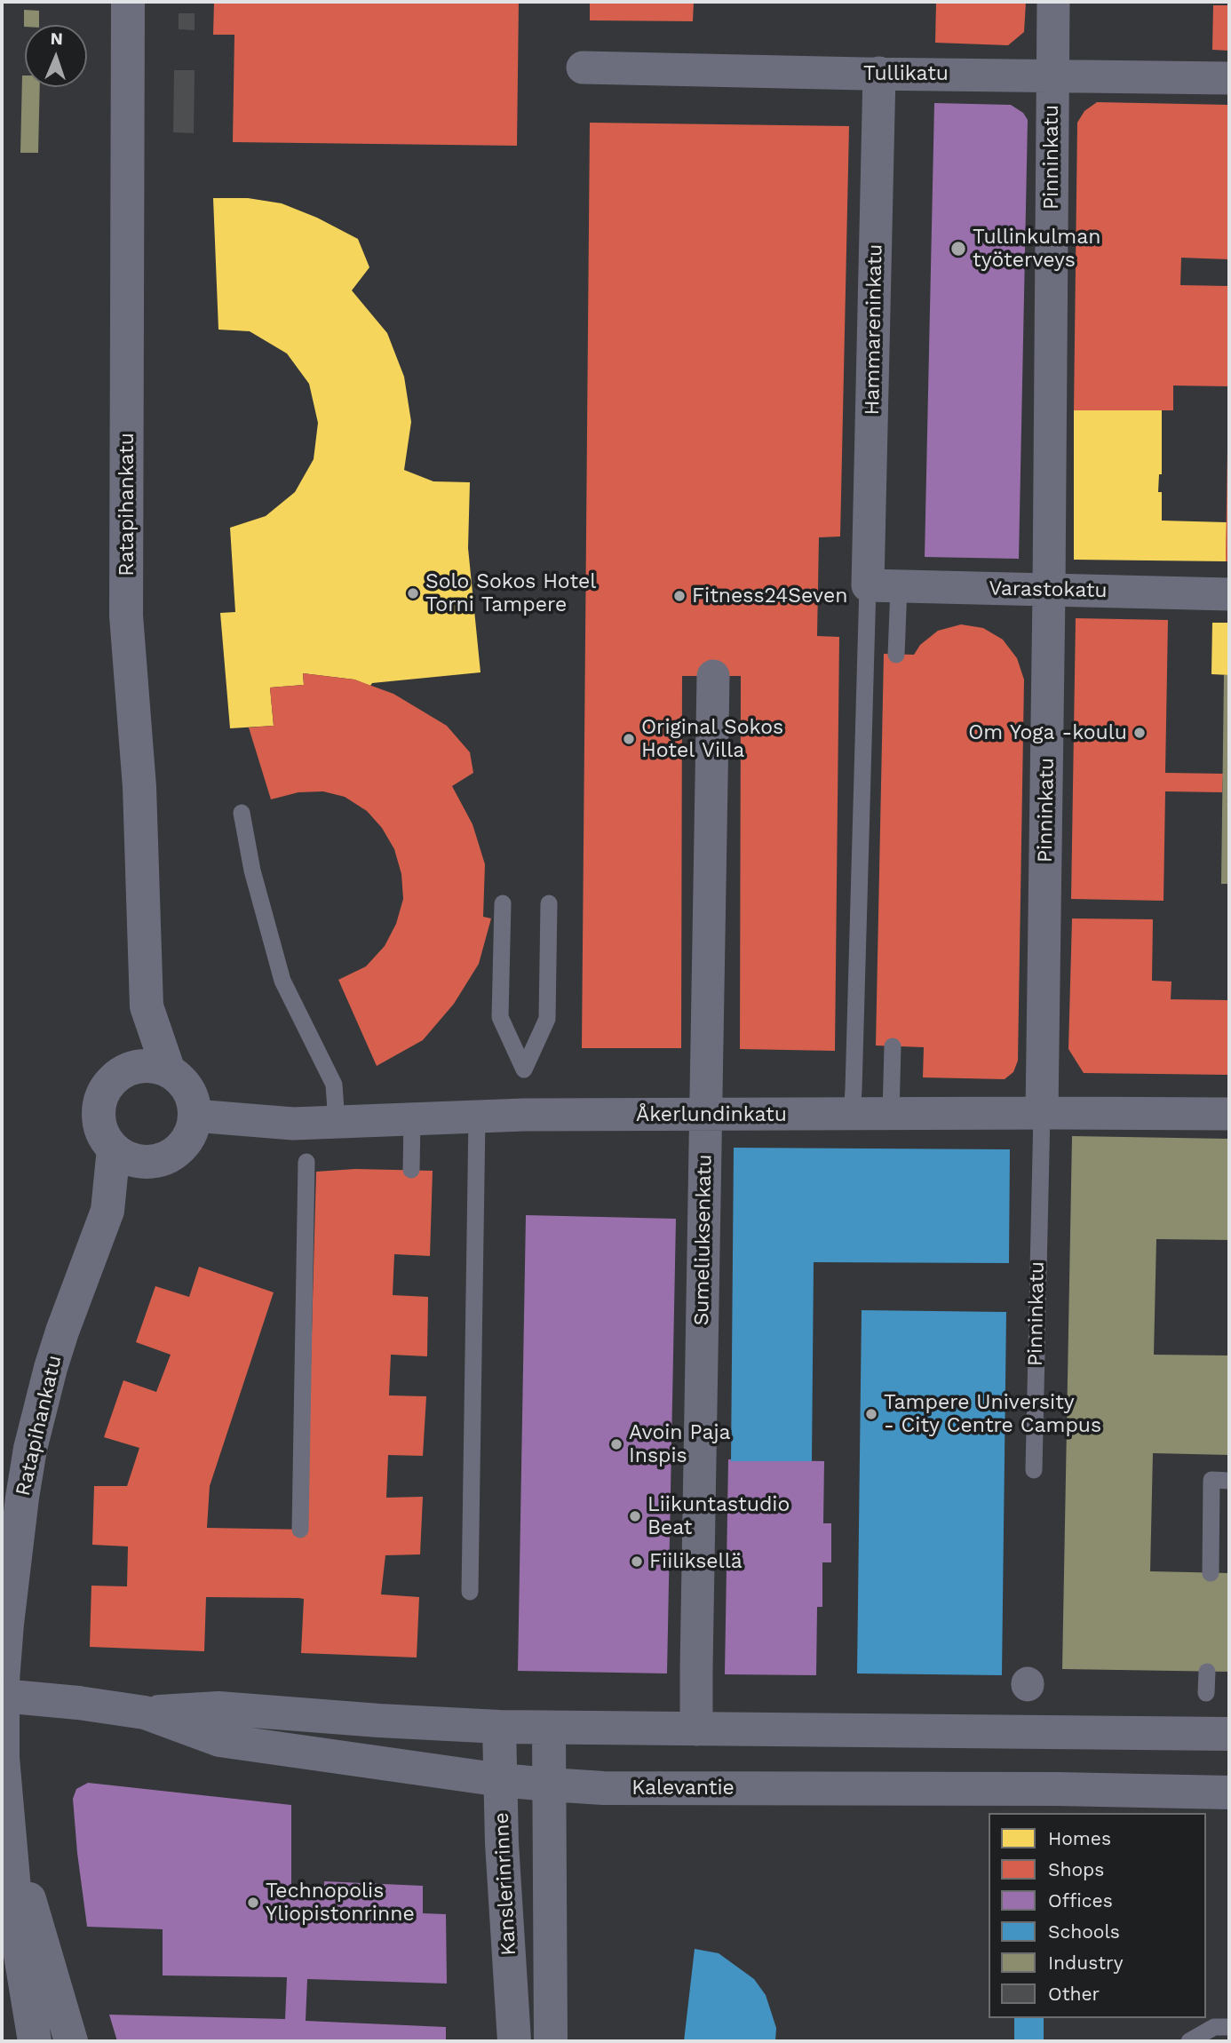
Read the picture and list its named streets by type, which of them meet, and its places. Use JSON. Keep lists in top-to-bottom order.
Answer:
{
  "streets": {
    "main road": ["Ratapihankatu", "Kalevantie", "Kanslerinrinne"],
    "street": [
      "Tullikatu",
      "Pinninkatu",
      "Hammareninkatu",
      "Varastokatu",
      "Åkerlundinkatu",
      "Sumeliuksenkatu"
    ]
  },
  "crossings": [
    ["Tullikatu", "Pinninkatu"],
    ["Tullikatu", "Hammareninkatu"],
    ["Pinninkatu", "Varastokatu"],
    ["Pinninkatu", "Åkerlundinkatu"],
    ["Hammareninkatu", "Varastokatu"],
    ["Ratapihankatu", "Åkerlundinkatu"],
    ["Åkerlundinkatu", "Sumeliuksenkatu"],
    ["Sumeliuksenkatu", "Kalevantie"],
    ["Kalevantie", "Kanslerinrinne"]
  ],
  "places": [
    "Tullinkulman työterveys",
    "Solo Sokos Hotel Torni Tampere",
    "Fitness24Seven",
    "Om Yoga -koulu",
    "Original Sokos Hotel Villa",
    "Tampere University - City Centre Campus",
    "Avoin Paja Inspis",
    "Liikuntastudio Beat",
    "Fiiliksellä",
    "Technopolis Yliopistonrinne"
  ],
  "legend": [
    "Homes",
    "Shops",
    "Offices",
    "Schools",
    "Industry",
    "Other"
  ],
  "north": "top"
}
